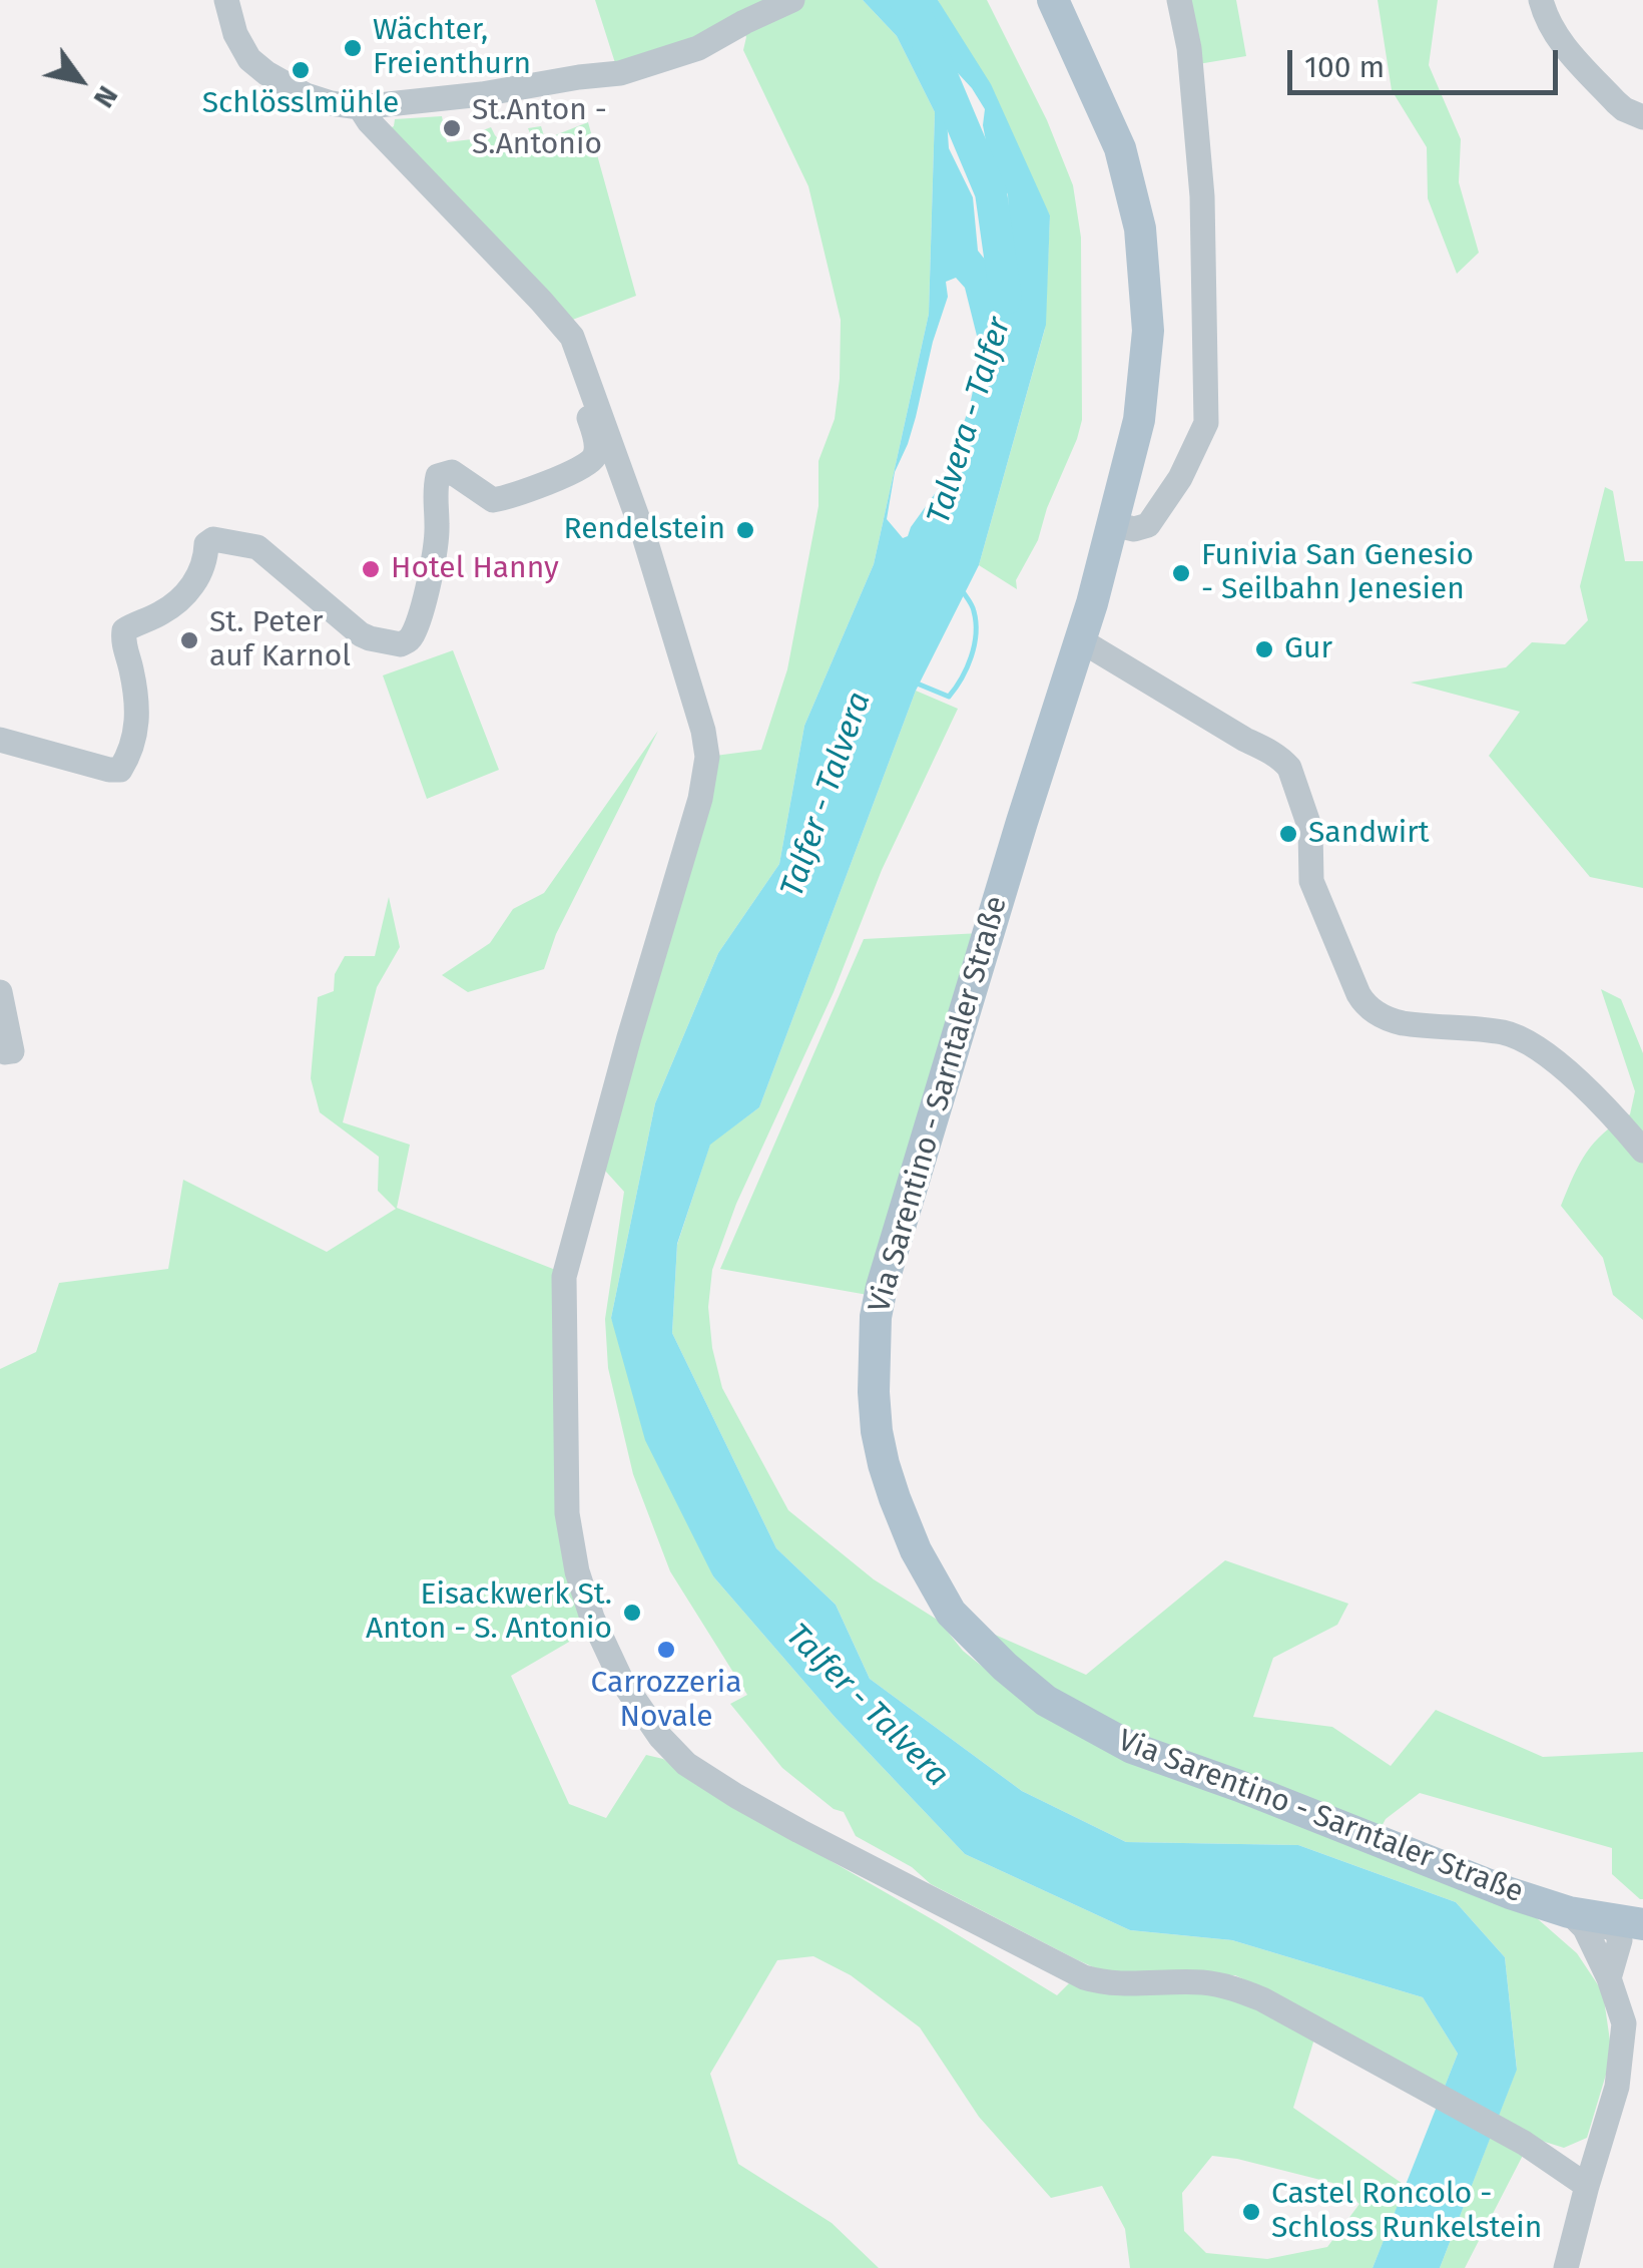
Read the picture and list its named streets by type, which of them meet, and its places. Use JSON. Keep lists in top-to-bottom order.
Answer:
{
  "streets": {
    "main road": ["Via Sarentino - Sarntaler Straße"]
  },
  "water": ["Talvera - Talfer", "Talfer - Talvera"],
  "places": [
    "Wächter, Freienthurn",
    "Schlösslmühle",
    "St.Anton - S.Antonio",
    "Rendelstein",
    "Hotel Hanny",
    "Funivia San Genesio - Seilbahn Jenesien",
    "St. Peter auf Karnol",
    "Gur",
    "Sandwirt",
    "Eisackwerk St. Anton - S. Antonio",
    "Carrozzeria Novale",
    "Castel Roncolo - Schloss Runkelstein"
  ],
  "scale_bar": "100 m",
  "north": "bottom right"
}
